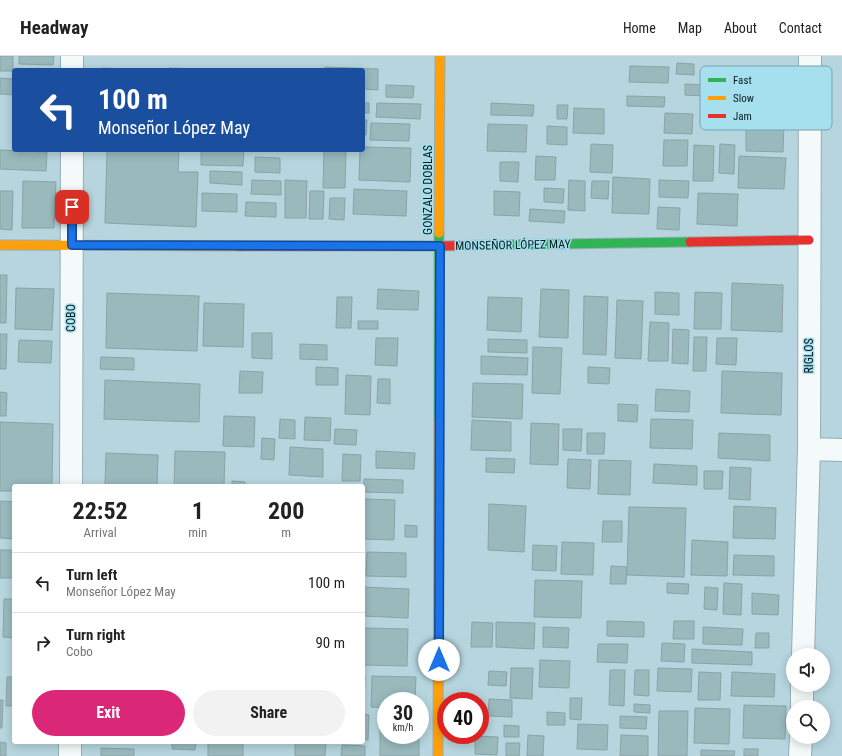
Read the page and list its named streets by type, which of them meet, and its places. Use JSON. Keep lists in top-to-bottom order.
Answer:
{
  "streets": {
    "street": [
      "GONZALO DOBLAS",
      "MONSEÑOR LÓPEZ MAY",
      "COBO",
      "RIGLOS"
    ]
  },
  "crossings": [
    ["GONZALO DOBLAS", "MONSEÑOR LÓPEZ MAY"],
    ["MONSEÑOR LÓPEZ MAY", "COBO"],
    ["MONSEÑOR LÓPEZ MAY", "RIGLOS"]
  ],
  "legend": ["Fast", "Slow", "Jam"],
  "page": {
    "header": "Headway",
    "nav": [
      "Home",
      "Map",
      "About",
      "Contact"
    ],
    "turn": ["100 m", "Monseñor López May"],
    "eta": [
      "22:52",
      "Arrival",
      "1",
      "min",
      "200",
      "m"
    ],
    "list": [
      {
        "name": "Turn left",
        "note": "Monseñor López May",
        "value": "100 m"
      },
      {
        "name": "Turn right",
        "note": "Cobo",
        "value": "90 m"
      }
    ],
    "buttons": ["Exit", "Share"],
    "speed": "30 km/h",
    "limit": "40"
  }
}
